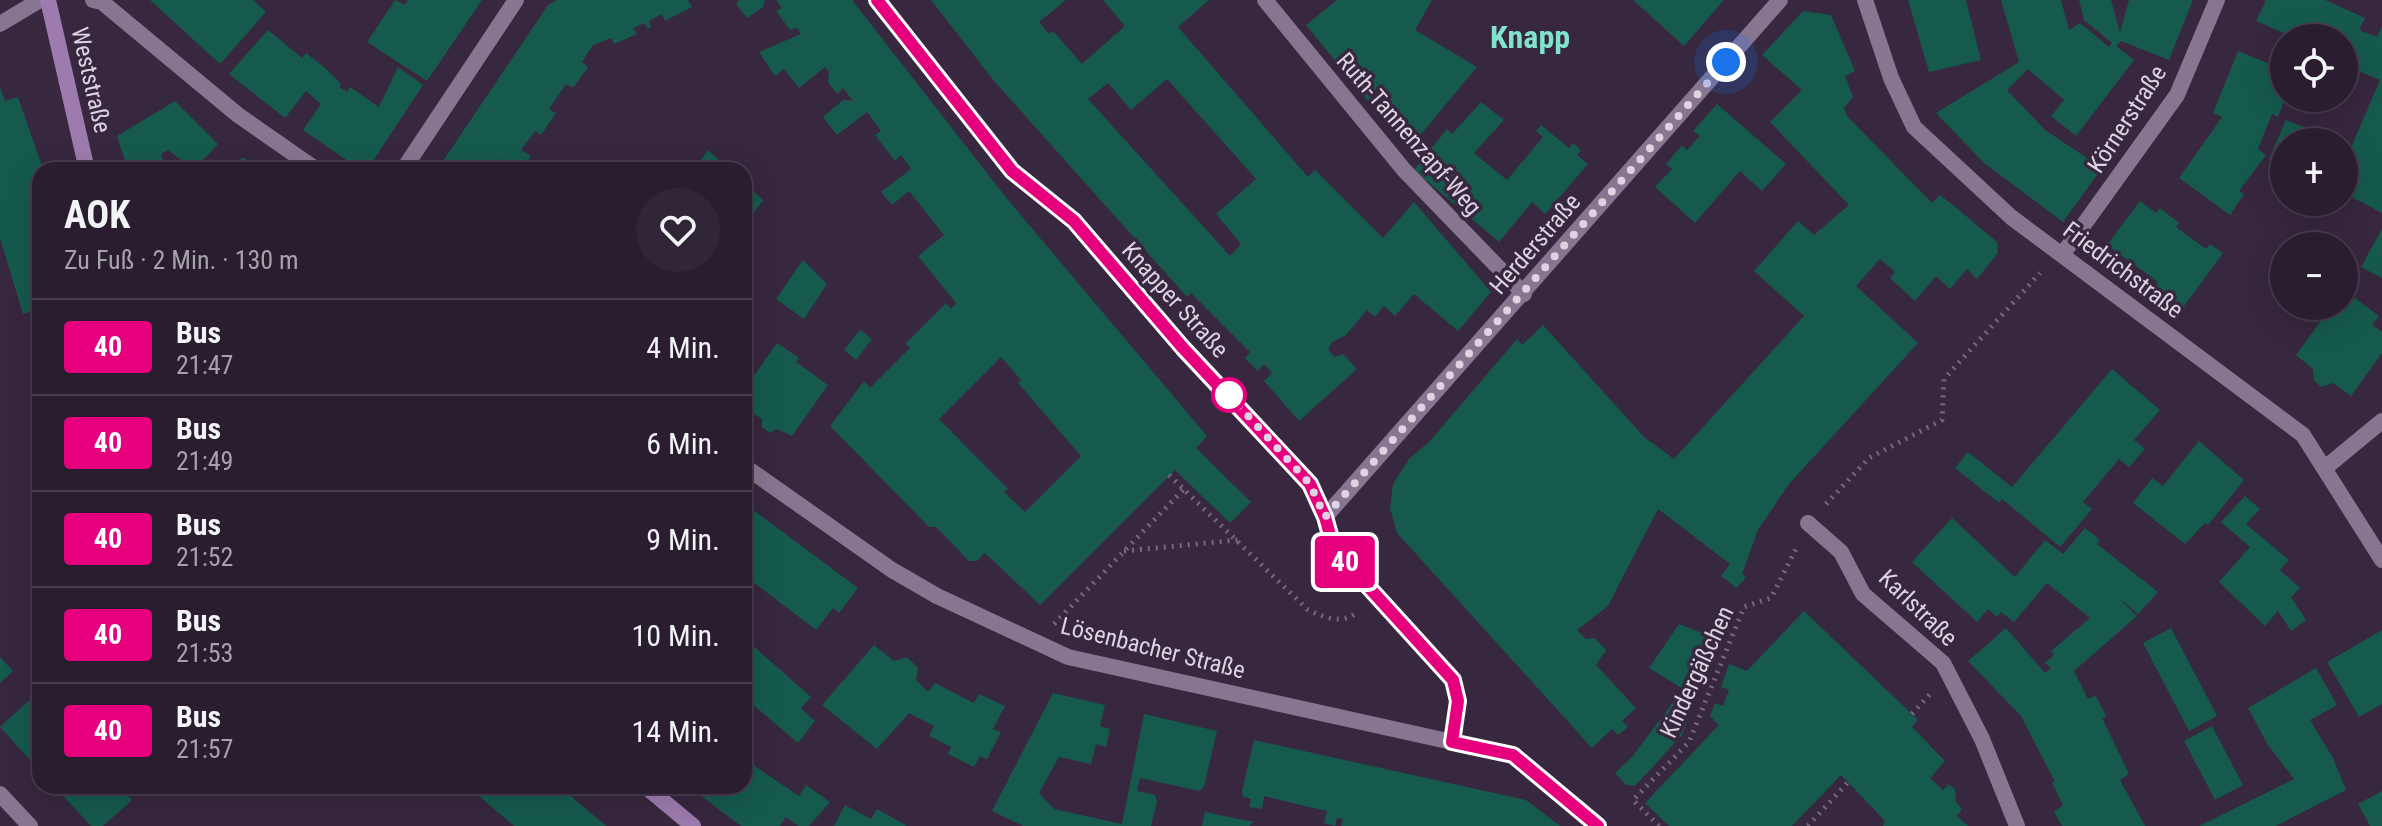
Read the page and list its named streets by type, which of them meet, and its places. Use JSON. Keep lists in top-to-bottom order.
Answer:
{
  "streets": {
    "main road": ["Weststraße"],
    "street": [
      "Körnerstraße",
      "Ruth-Tannenzapf-Weg",
      "Herderstraße",
      "Friedrichstraße",
      "Knapper Straße",
      "Karlstraße",
      "Lösenbacher Straße"
    ],
    "path": ["Kindergäßchen"]
  },
  "crossings": [
    ["Körnerstraße", "Friedrichstraße"],
    ["Körnerstraße", "Kindergäßchen"],
    ["Ruth-Tannenzapf-Weg", "Herderstraße"],
    ["Herderstraße", "Knapper Straße"],
    ["Friedrichstraße", "Kindergäßchen"],
    ["Knapper Straße", "Lösenbacher Straße"],
    ["Karlstraße", "Kindergäßchen"]
  ],
  "districts": ["Knapp"],
  "lines": ["bus line 40"],
  "page": {
    "on_map": "40",
    "map_buttons": ["+", "−"],
    "heading": ["AOK", "Zu Fuß · 2 Min. · 130 m"],
    "list": [
      {
        "mark": "40",
        "name": "Bus",
        "note": "21:47",
        "value": "4 Min."
      },
      {
        "mark": "40",
        "name": "Bus",
        "note": "21:49",
        "value": "6 Min."
      },
      {
        "mark": "40",
        "name": "Bus",
        "note": "21:52",
        "value": "9 Min."
      },
      {
        "mark": "40",
        "name": "Bus",
        "note": "21:53",
        "value": "10 Min."
      },
      {
        "mark": "40",
        "name": "Bus",
        "note": "21:57",
        "value": "14 Min."
      }
    ]
  }
}
